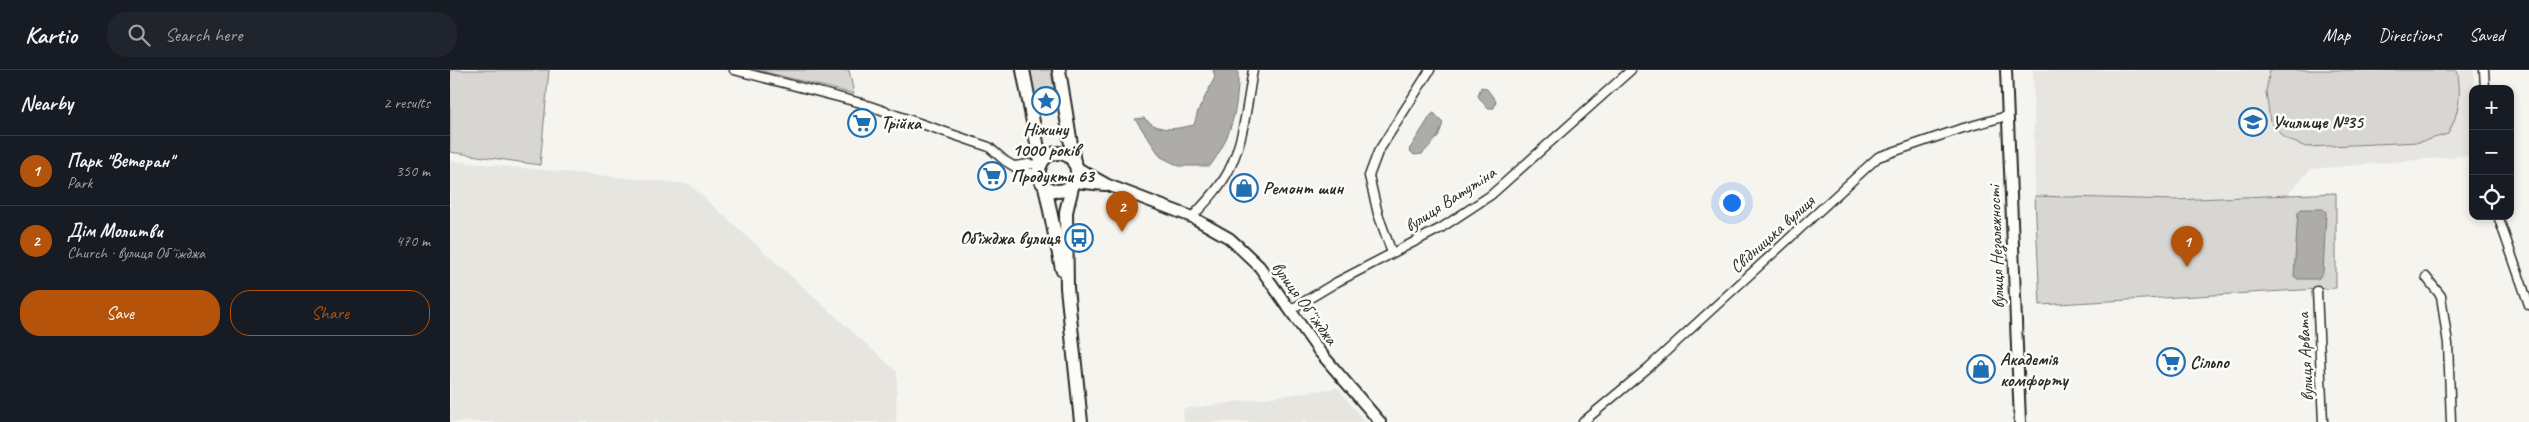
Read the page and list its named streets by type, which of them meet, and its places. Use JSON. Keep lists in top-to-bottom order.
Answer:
{
  "streets": {
    "street": [
      "вулиця Ватутіна",
      "Свідницька вулиця",
      "вулиця Незалежності",
      "вулиця Обʼїжджа",
      "вулиця Арвата"
    ]
  },
  "crossings": [
    ["вулиця Ватутіна", "вулиця Обʼїжджа"],
    ["Свідницька вулиця", "вулиця Незалежності"]
  ],
  "places": {
    "place": ["Ніжину 1000 років"],
    "school or university": ["Училище №35"],
    "supermarket": ["Трійка", "Продукти 63", "Сільпо"],
    "shop": ["Ремонт шин", "Академія комфорту"],
    "bus stop": ["Об’їжджа вулиця"]
  },
  "page": {
    "header": "Kartio",
    "search": "Search here",
    "nav": ["Map", "Directions", "Saved"],
    "heading": ["Nearby", "2 results"],
    "map_buttons": ["+", "−"],
    "list": [
      {
        "mark": "1",
        "name": "Парк \"Ветеран\"",
        "note": "Park",
        "value": "350 m"
      },
      {
        "mark": "2",
        "name": "Дім Молитви",
        "note": "Church · вулиця Обʼїжджа",
        "value": "470 m"
      }
    ],
    "pins": ["2", "1"],
    "buttons": ["Save", "Share"]
  }
}
